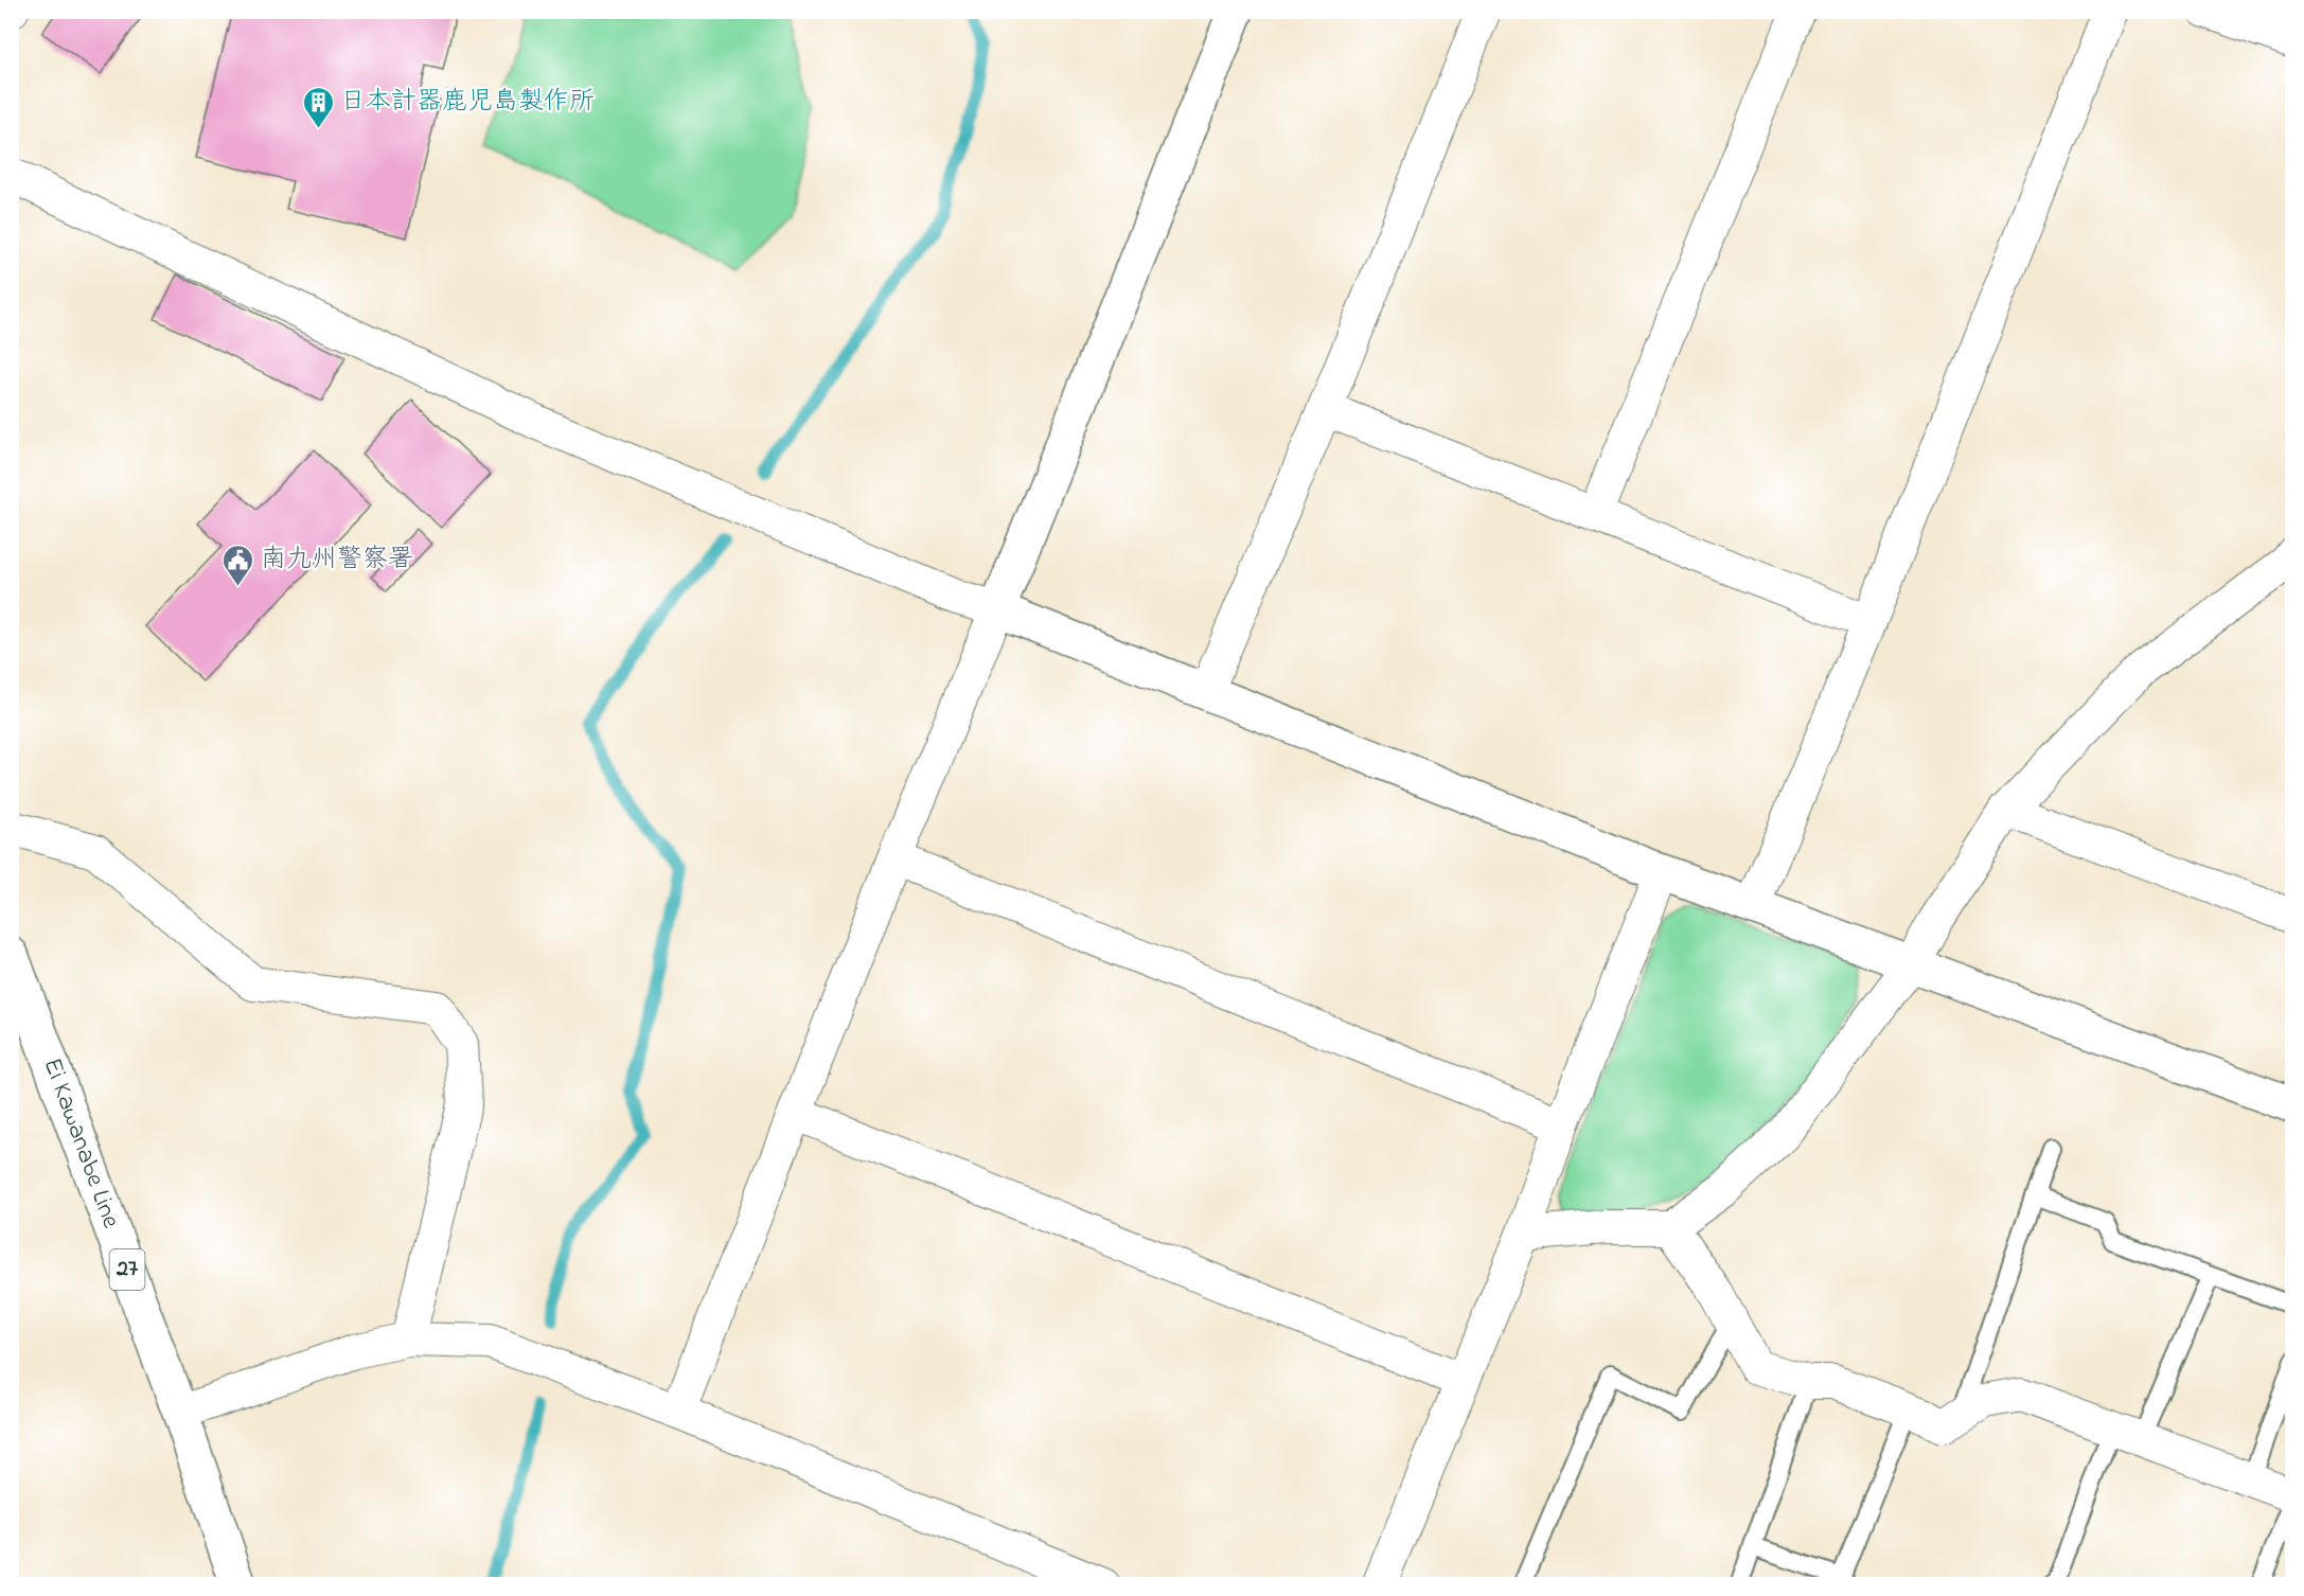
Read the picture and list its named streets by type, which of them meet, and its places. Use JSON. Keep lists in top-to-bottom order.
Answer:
{
  "streets": {
    "street": ["Ei Kawanabe Line", "27"]
  },
  "places": {
    "building": ["日本計器鹿児島製作所"],
    "public building": ["南九州警察署"]
  }
}
